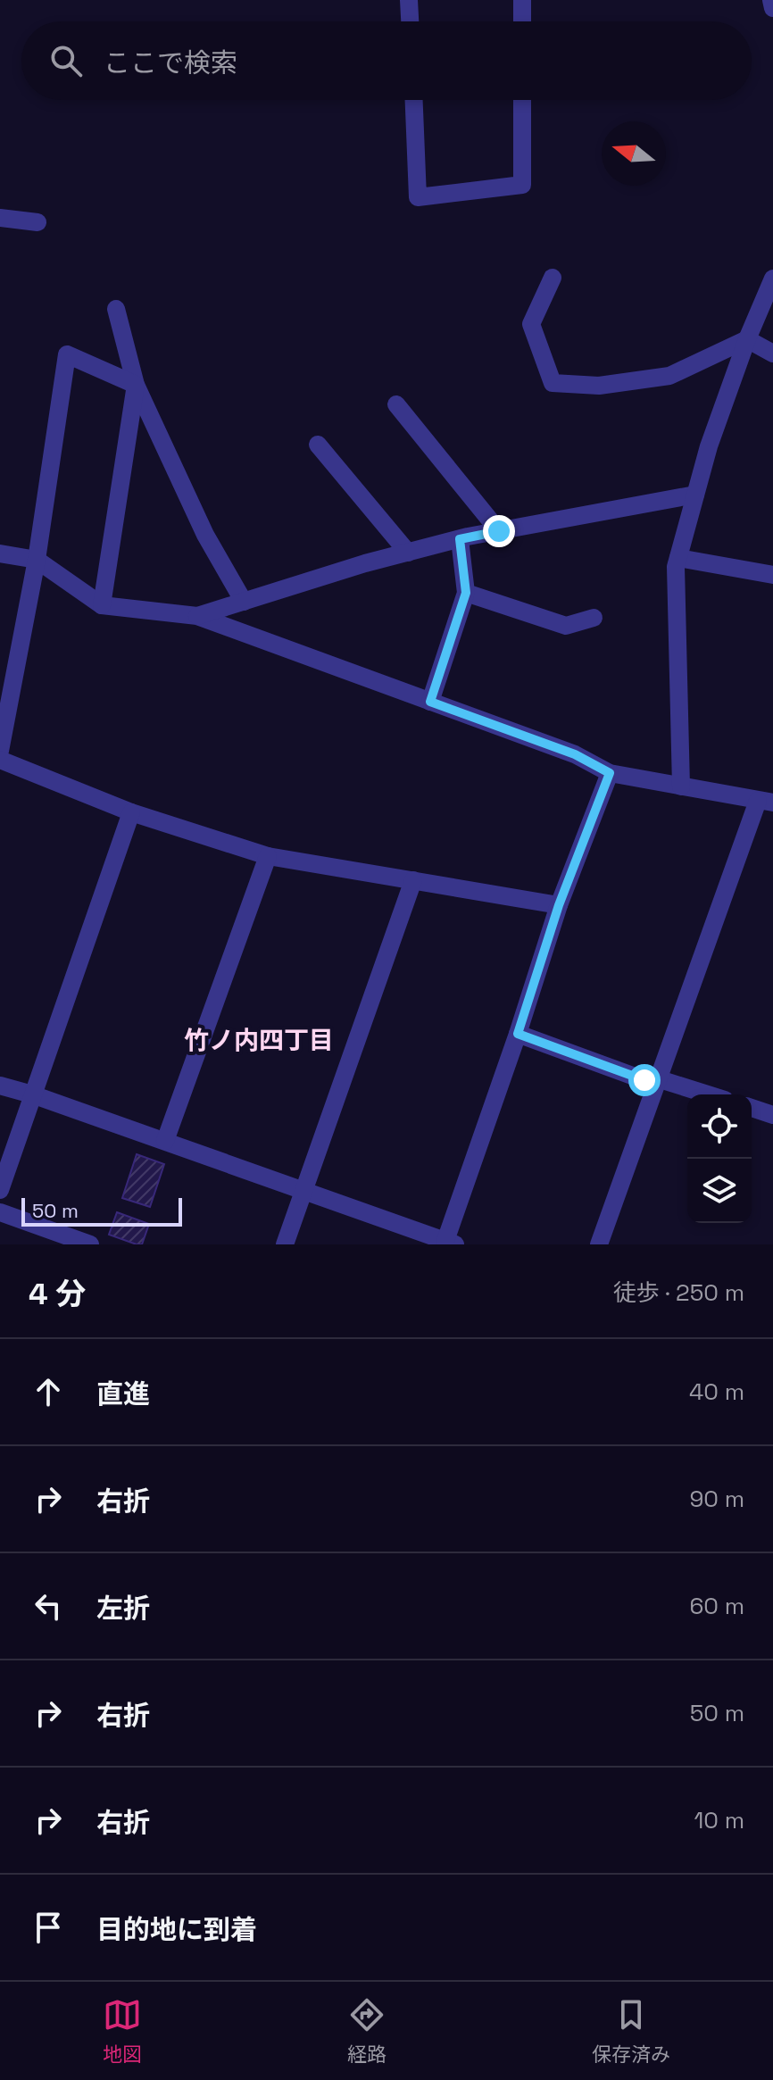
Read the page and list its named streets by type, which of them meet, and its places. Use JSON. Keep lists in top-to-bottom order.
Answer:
{
  "districts": ["竹ノ内四丁目"],
  "scale_bar": "50 m",
  "north": "left",
  "page": {
    "search": "ここで検索",
    "scale": "50 m",
    "heading": ["4 分", "徒歩 · 250 m"],
    "list": [
      ["直進", "40 m"],
      ["右折", "90 m"],
      ["左折", "60 m"],
      ["右折", "50 m"],
      ["右折", "10 m"],
      "目的地に到着"
    ],
    "nav": ["地図", "経路", "保存済み"]
  }
}
